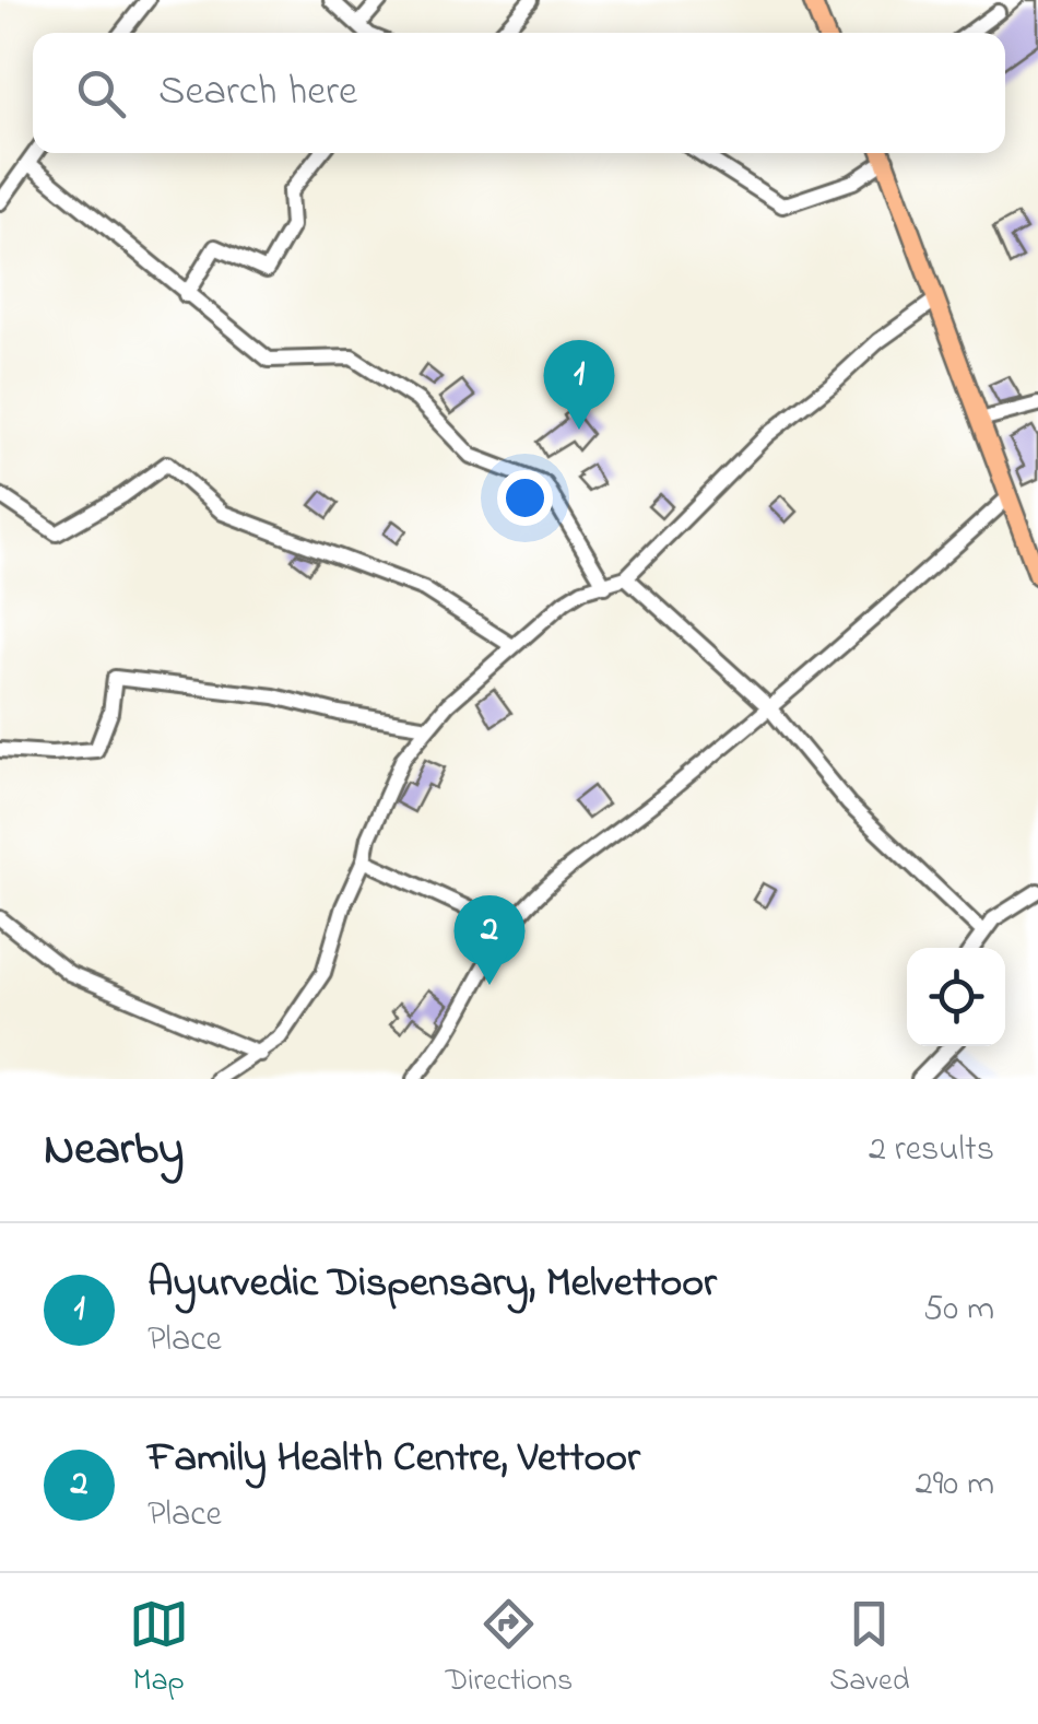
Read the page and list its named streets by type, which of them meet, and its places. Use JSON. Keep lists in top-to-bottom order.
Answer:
{
  "page": {
    "search": "Search here",
    "pins": ["1", "2"],
    "heading": ["Nearby", "2 results"],
    "list": [
      {
        "mark": "1",
        "name": "Ayurvedic Dispensary, Melvettoor",
        "note": "Place",
        "value": "50 m"
      },
      {
        "mark": "2",
        "name": "Family Health Centre, Vettoor",
        "note": "Place",
        "value": "290 m"
      }
    ],
    "nav": ["Map", "Directions", "Saved"]
  }
}
